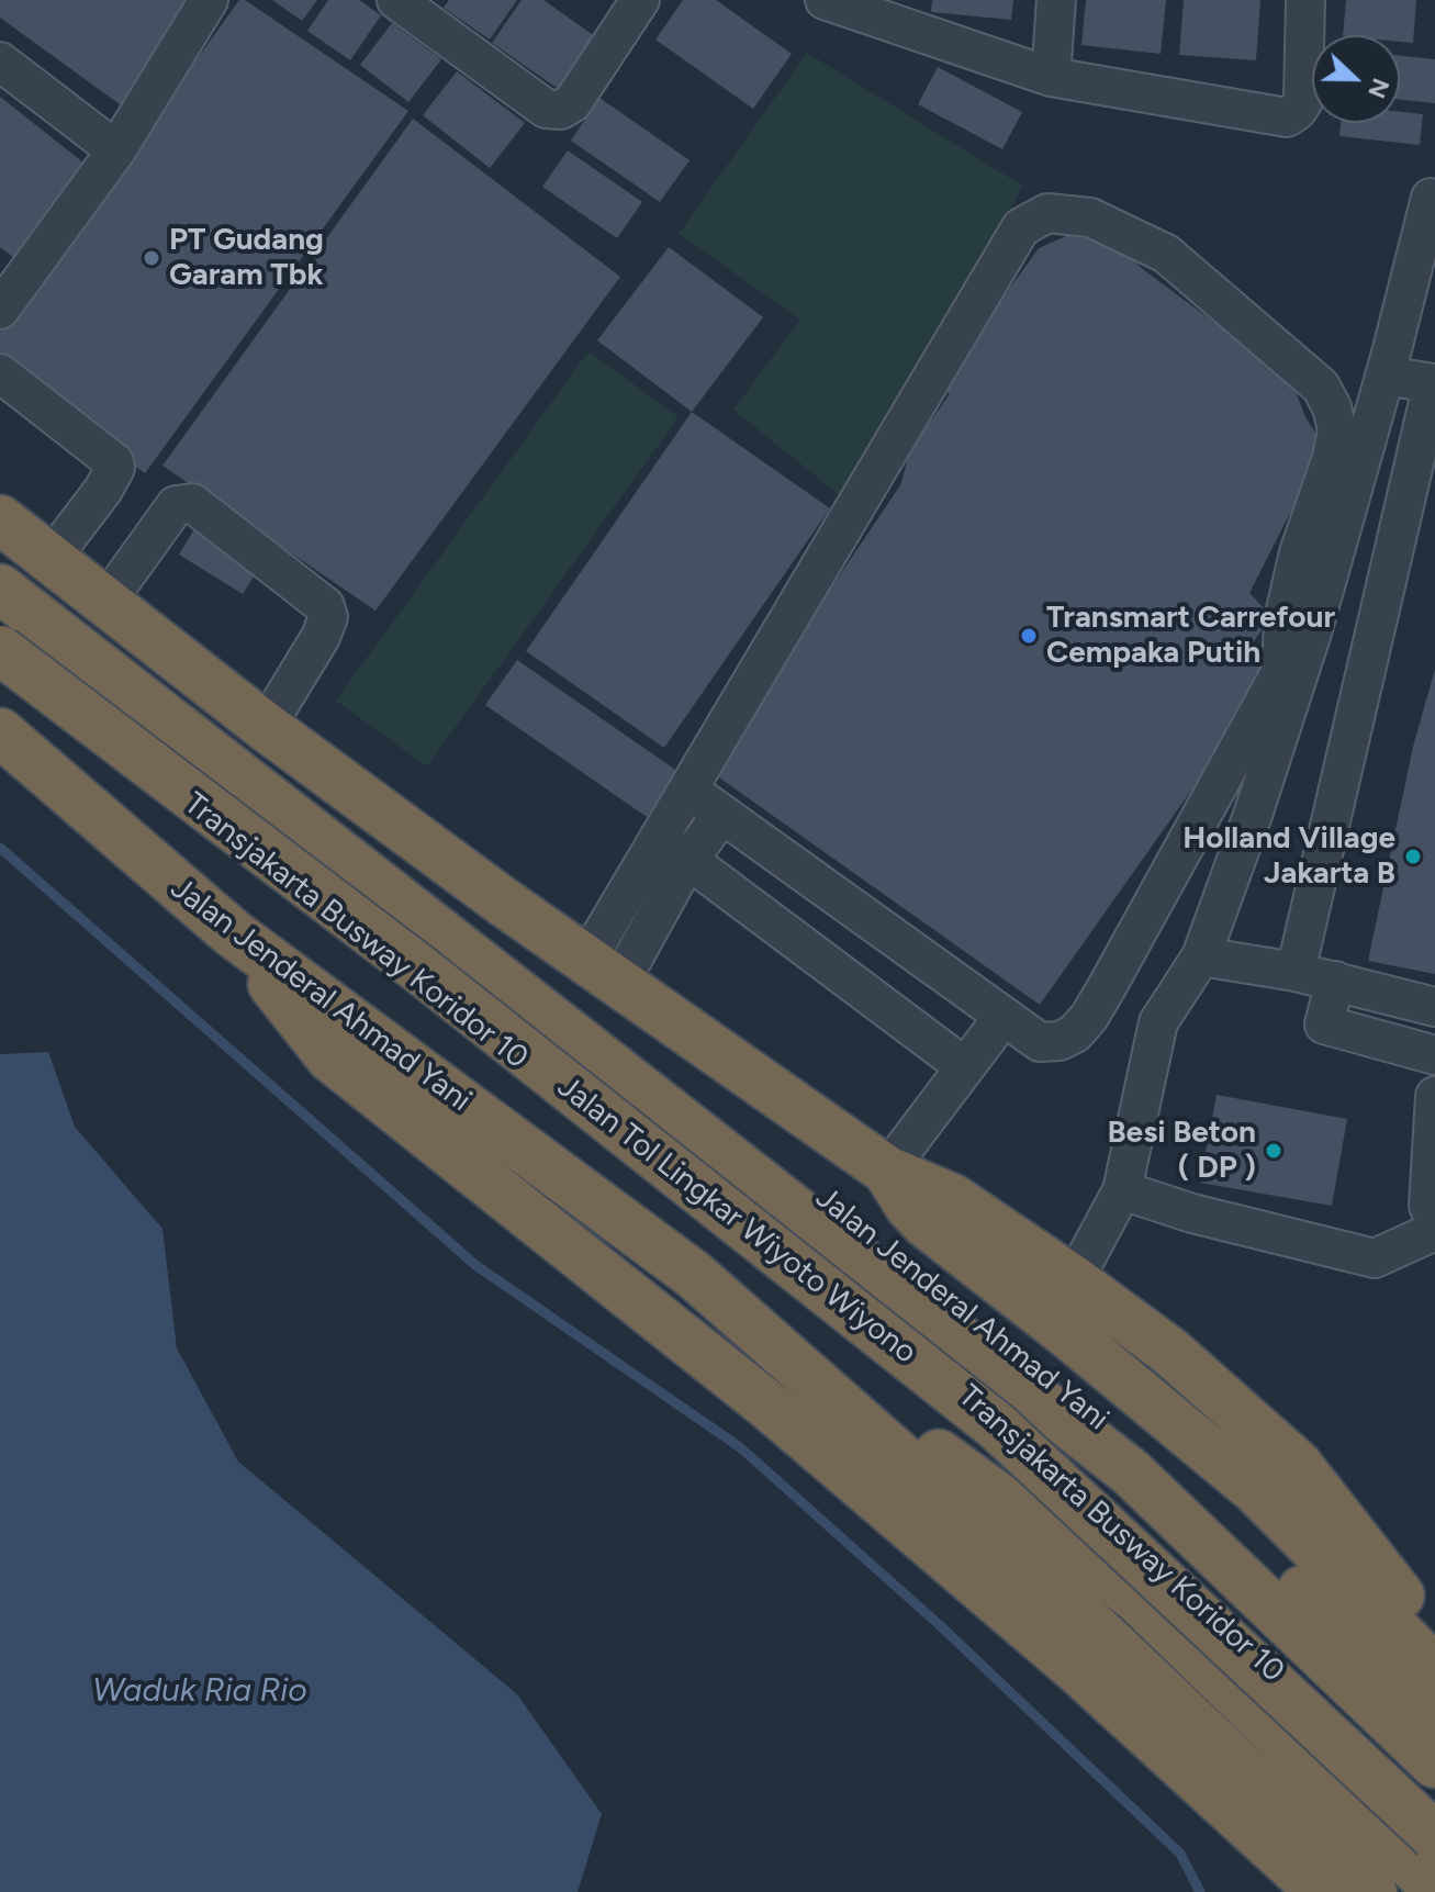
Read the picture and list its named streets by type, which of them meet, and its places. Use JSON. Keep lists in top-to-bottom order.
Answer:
{
  "streets": {
    "highway": ["Jalan Jenderal Ahmad Yani", "Jalan Tol Lingkar Wiyoto Wiyono"],
    "street": ["Transjakarta Busway Koridor 10"]
  },
  "crossings": [
    ["Transjakarta Busway Koridor 10", "Jalan Tol Lingkar Wiyoto Wiyono"]
  ],
  "water": ["Waduk Ria Rio"],
  "places": [
    "PT Gudang Garam Tbk",
    "Transmart Carrefour Cempaka Putih",
    "Holland Village Jakarta B",
    "Besi Beton ( DP )"
  ],
  "north": "right"
}
